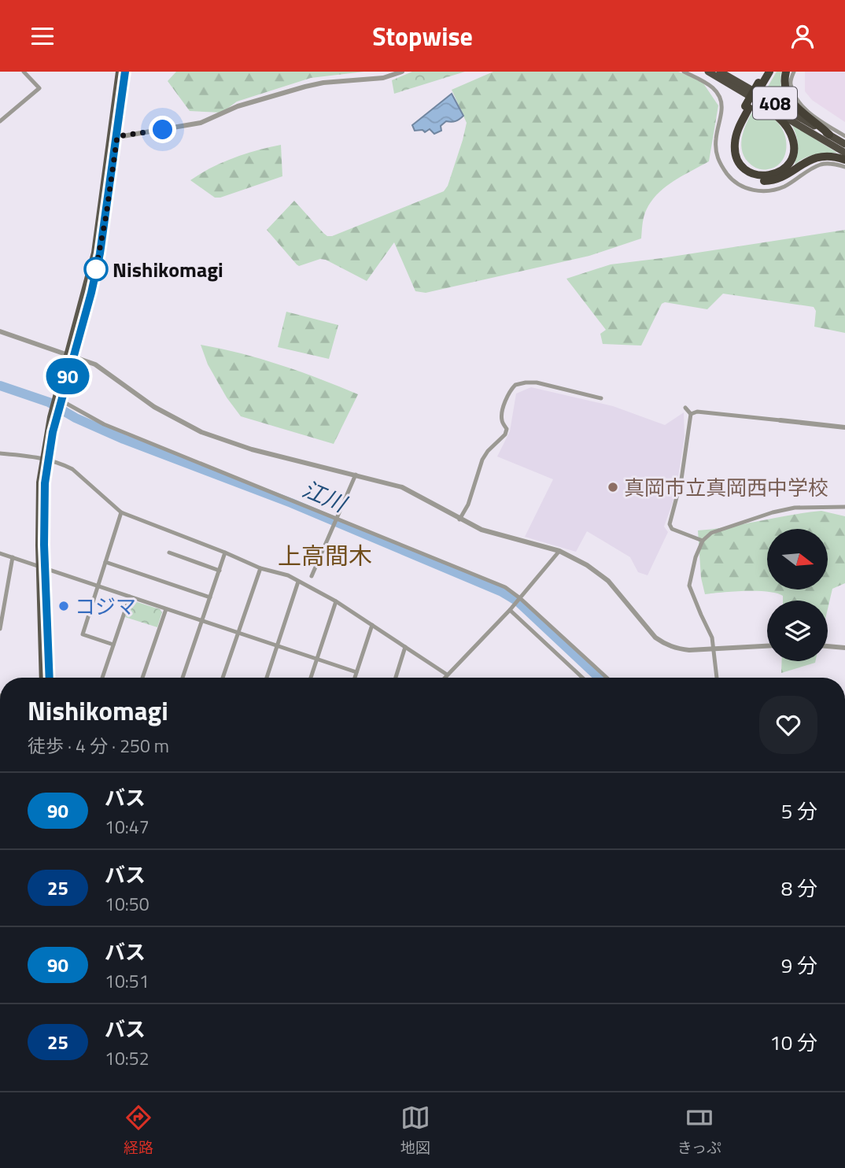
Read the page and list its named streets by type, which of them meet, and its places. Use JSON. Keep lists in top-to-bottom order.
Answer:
{
  "streets": {
    "highway": ["408"]
  },
  "districts": ["上高間木"],
  "water": ["江川"],
  "places": ["Nishikomagi", "真岡市立真岡西中学校", "コジマ"],
  "lines": ["bus line 90"],
  "north": "right",
  "page": {
    "header": "Stopwise",
    "on_map": "90",
    "heading": ["Nishikomagi", "徒歩 · 4 分 · 250 m"],
    "list": [
      {
        "mark": "90",
        "name": "バス",
        "note": "10:47",
        "value": "5 分"
      },
      {
        "mark": "25",
        "name": "バス",
        "note": "10:50",
        "value": "8 分"
      },
      {
        "mark": "90",
        "name": "バス",
        "note": "10:51",
        "value": "9 分"
      },
      {
        "mark": "25",
        "name": "バス",
        "note": "10:52",
        "value": "10 分"
      }
    ],
    "tabs": ["経路", "地図", "きっぷ"]
  }
}
